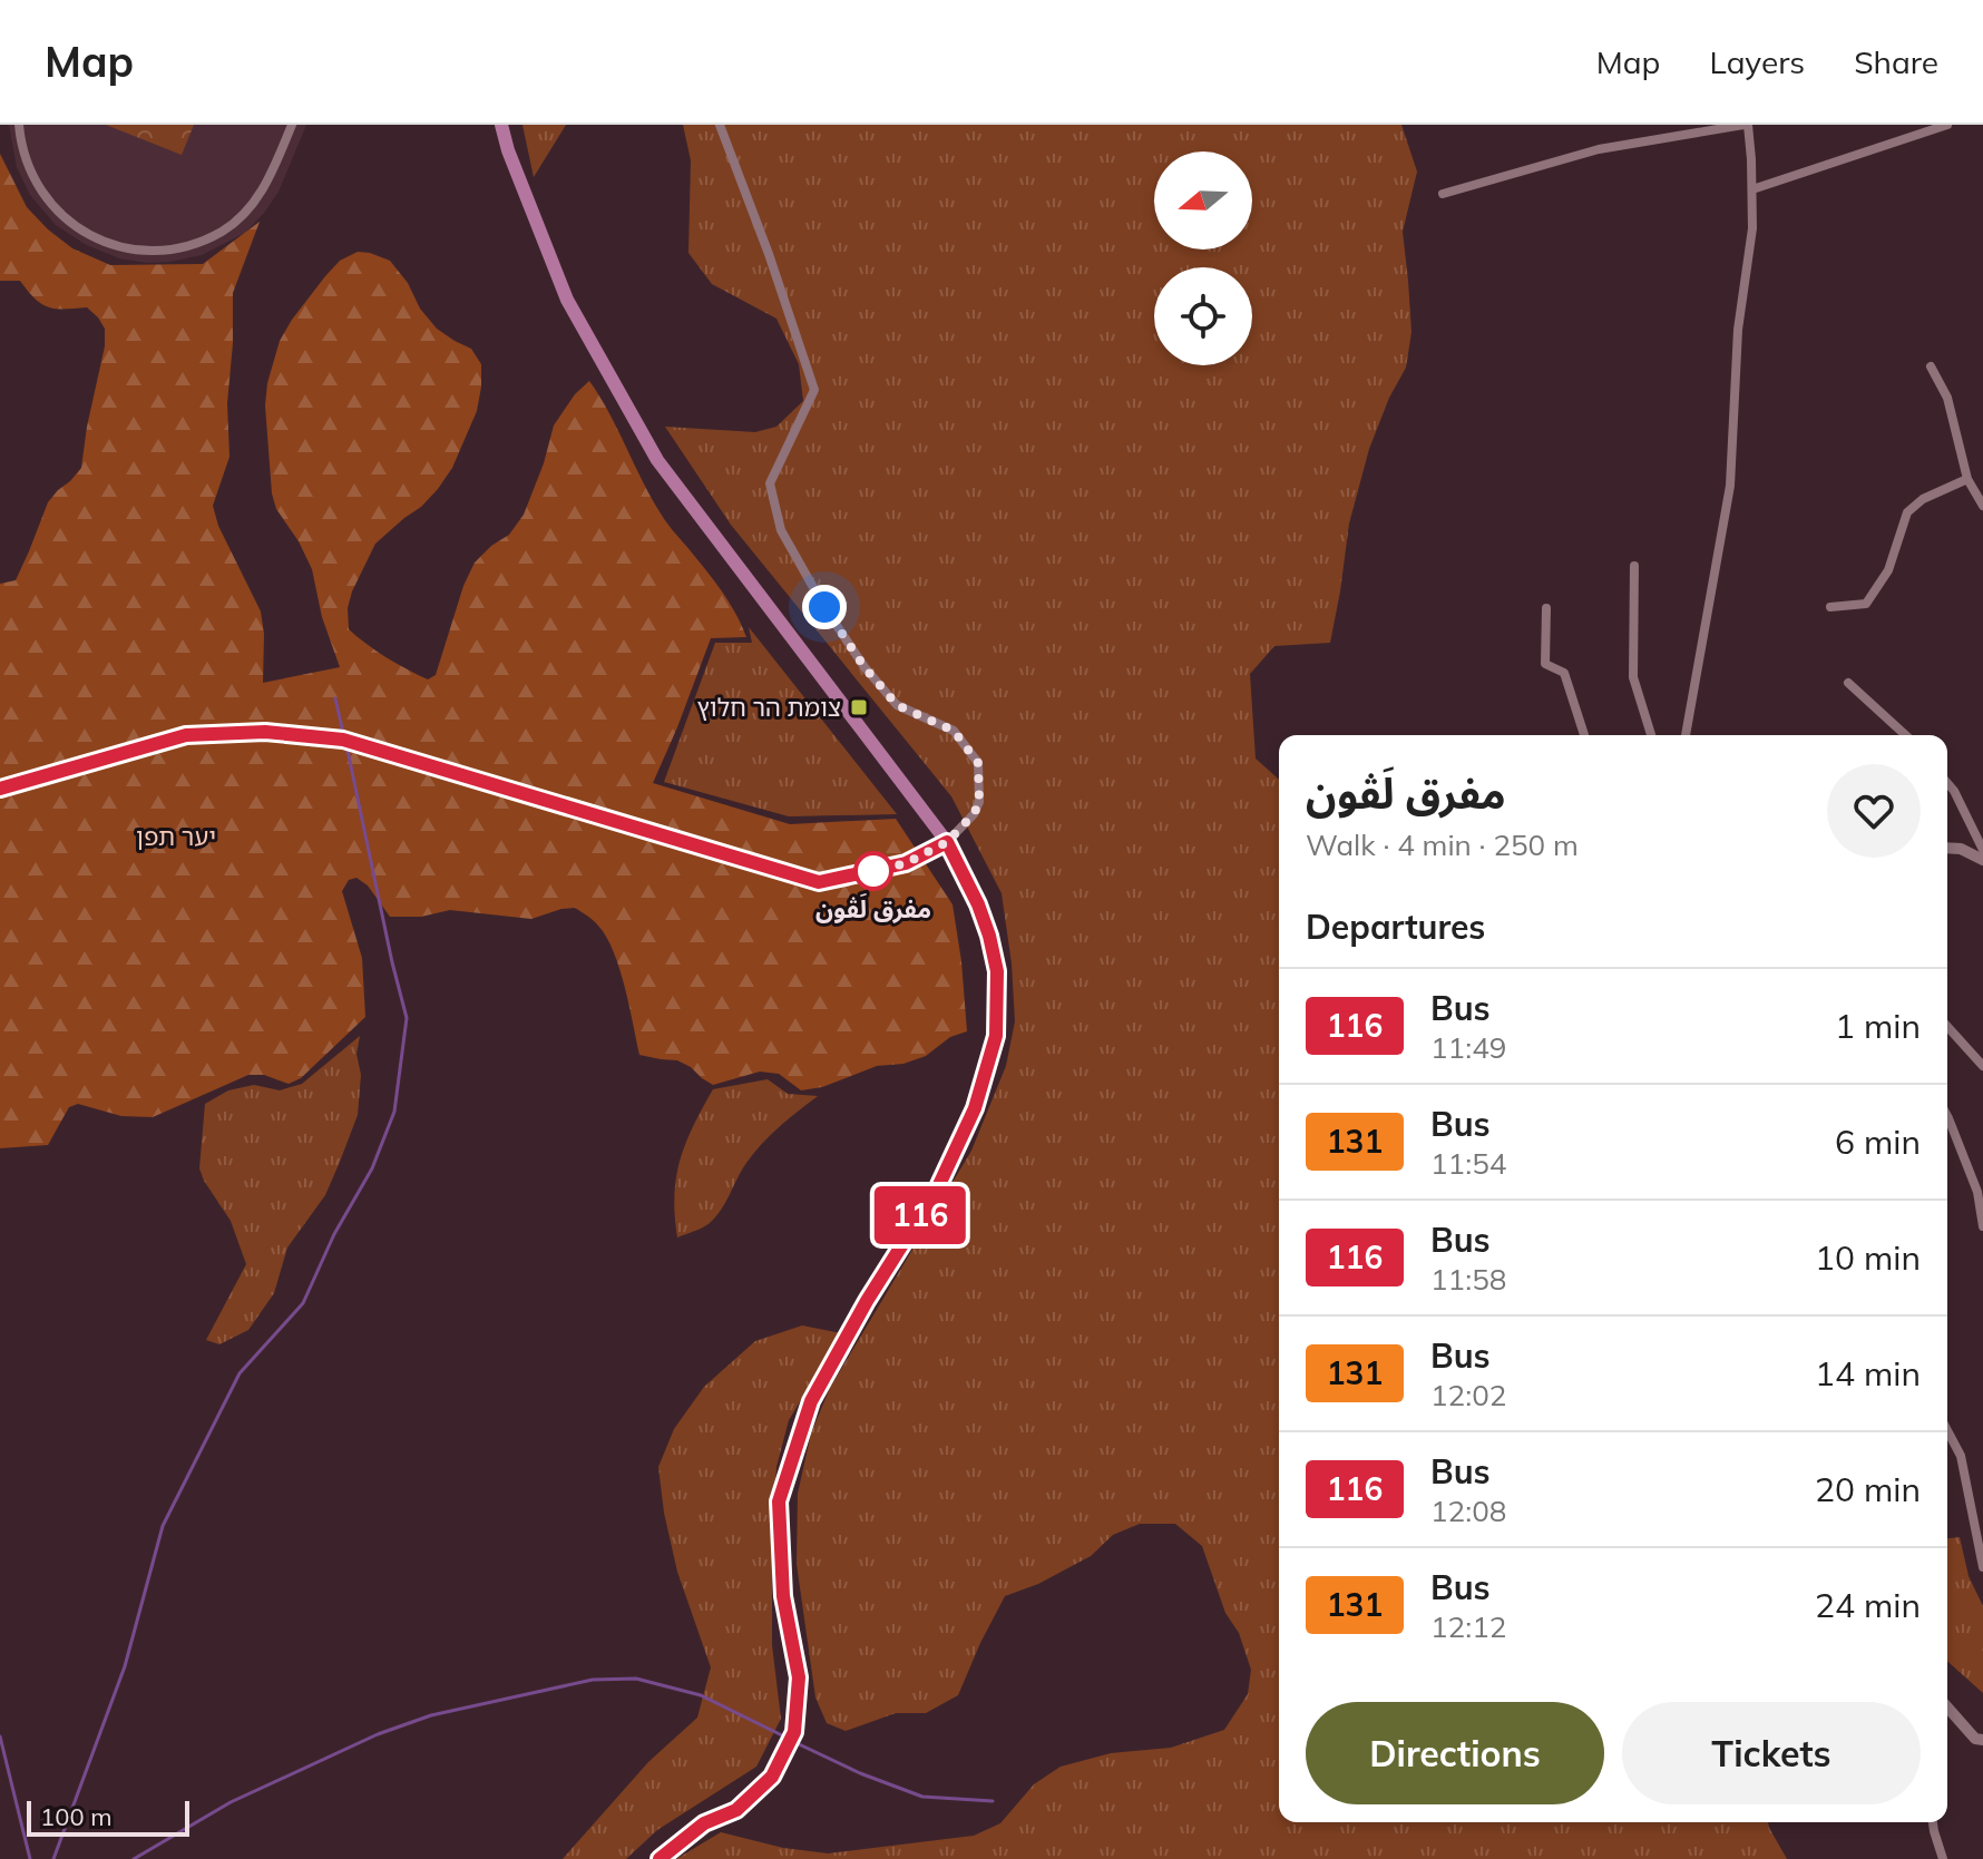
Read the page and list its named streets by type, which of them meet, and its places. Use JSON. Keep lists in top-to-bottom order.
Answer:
{
  "parks": ["יער תפן"],
  "places": {
    "transit": ["צומת הר חלוץ"],
    "other": ["مفرق لَڤون"]
  },
  "lines": ["bus line 116"],
  "scale_bar": "100 m",
  "north": "left",
  "page": {
    "header": "Map",
    "nav": ["Map", "Layers", "Share"],
    "on_map": "116",
    "heading": [
      ["مفرق لَڤون", "Walk · 4 min · 250 m"],
      "Departures"
    ],
    "list": [
      {
        "mark": "116",
        "name": "Bus",
        "note": "11:49",
        "value": "1 min"
      },
      {
        "mark": "131",
        "name": "Bus",
        "note": "11:54",
        "value": "6 min"
      },
      {
        "mark": "116",
        "name": "Bus",
        "note": "11:58",
        "value": "10 min"
      },
      {
        "mark": "131",
        "name": "Bus",
        "note": "12:02",
        "value": "14 min"
      },
      {
        "mark": "116",
        "name": "Bus",
        "note": "12:08",
        "value": "20 min"
      },
      {
        "mark": "131",
        "name": "Bus",
        "note": "12:12",
        "value": "24 min"
      }
    ],
    "buttons": ["Directions", "Tickets"],
    "scale": "100 m"
  }
}
